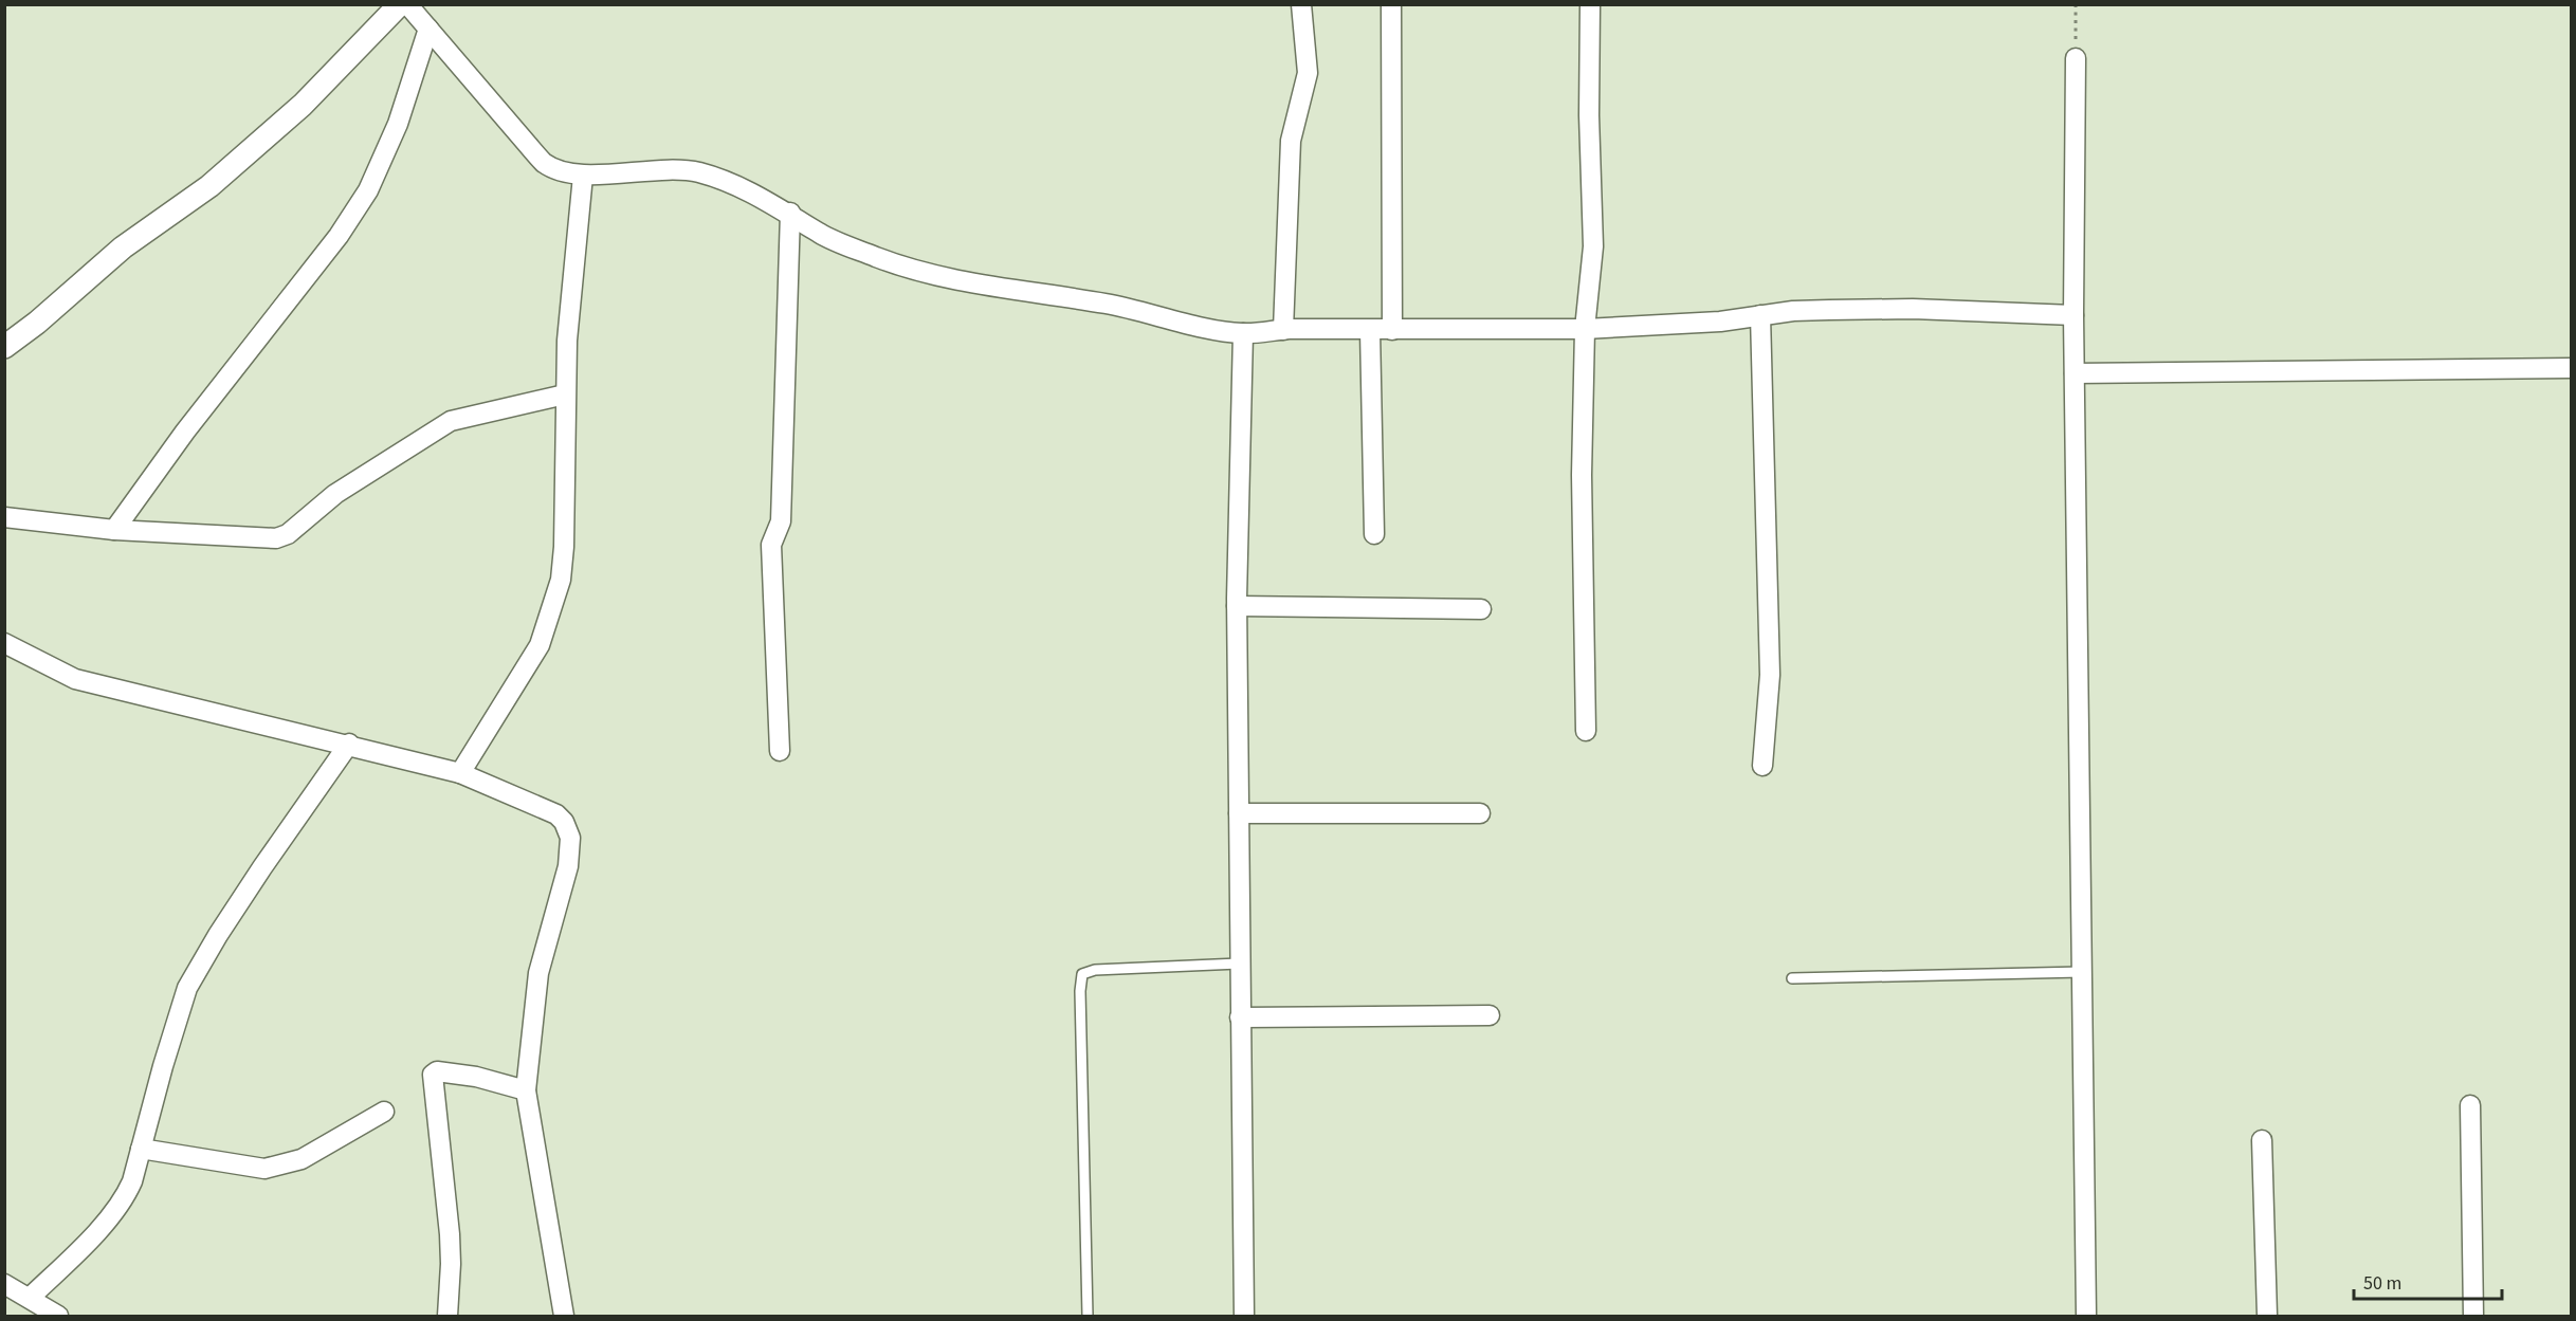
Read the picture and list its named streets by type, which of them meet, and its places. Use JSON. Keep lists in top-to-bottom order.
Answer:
{
  "scale_bar": "50 m"
}
